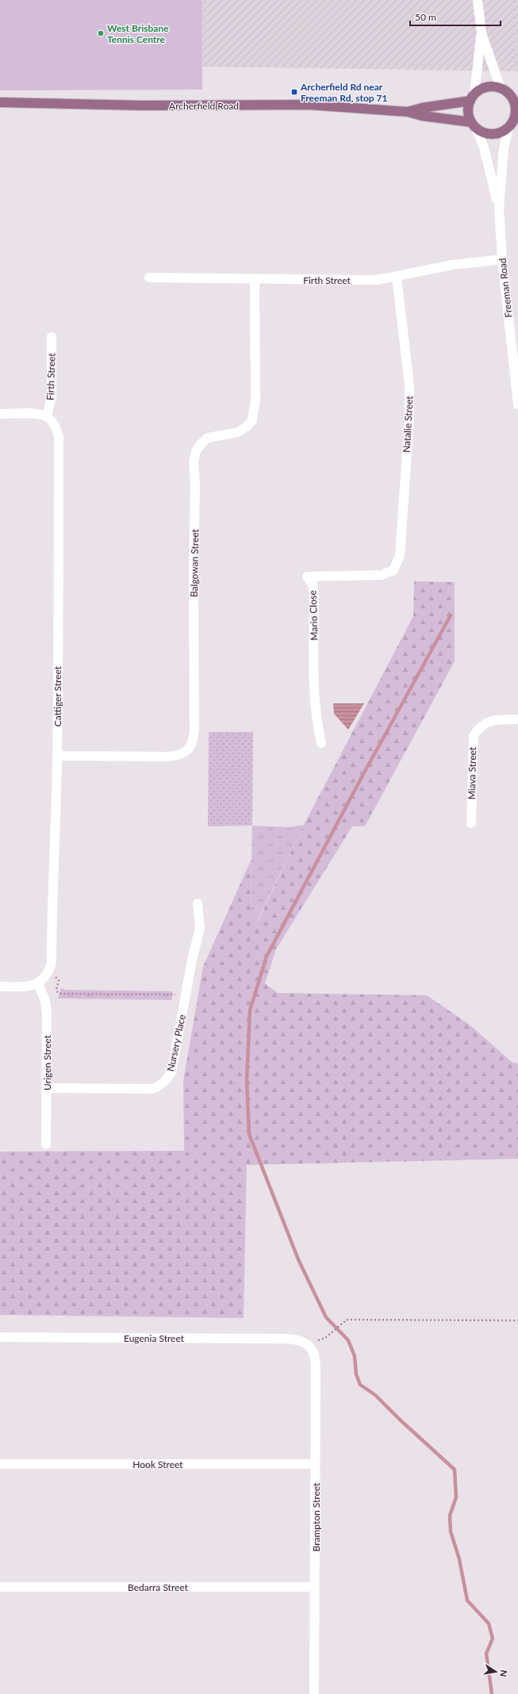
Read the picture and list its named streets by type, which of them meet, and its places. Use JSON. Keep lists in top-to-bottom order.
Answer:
{
  "streets": {
    "main road": ["Archerfield Road"],
    "street": [
      "Firth Street",
      "Freeman Road",
      "Natalie Street",
      "Balgowan Street",
      "Mario Close",
      "Cattiger Street",
      "Miava Street",
      "Nursery Place",
      "Urigen Street",
      "Eugenia Street",
      "Hook Street",
      "Brampton Street",
      "Bedarra Street"
    ]
  },
  "crossings": [
    ["Archerfield Road", "Freeman Road"],
    ["Firth Street", "Freeman Road"],
    ["Firth Street", "Natalie Street"],
    ["Firth Street", "Balgowan Street"],
    ["Firth Street", "Cattiger Street"],
    ["Natalie Street", "Mario Close"],
    ["Balgowan Street", "Cattiger Street"],
    ["Nursery Place", "Urigen Street"],
    ["Eugenia Street", "Brampton Street"],
    ["Hook Street", "Brampton Street"],
    ["Brampton Street", "Bedarra Street"]
  ],
  "places": {
    "other": ["West Brisbane Tennis Centre"],
    "transit": ["Archerfield Rd near Freeman Rd, stop 71"]
  },
  "scale_bar": "50 m",
  "north": "right"
}
